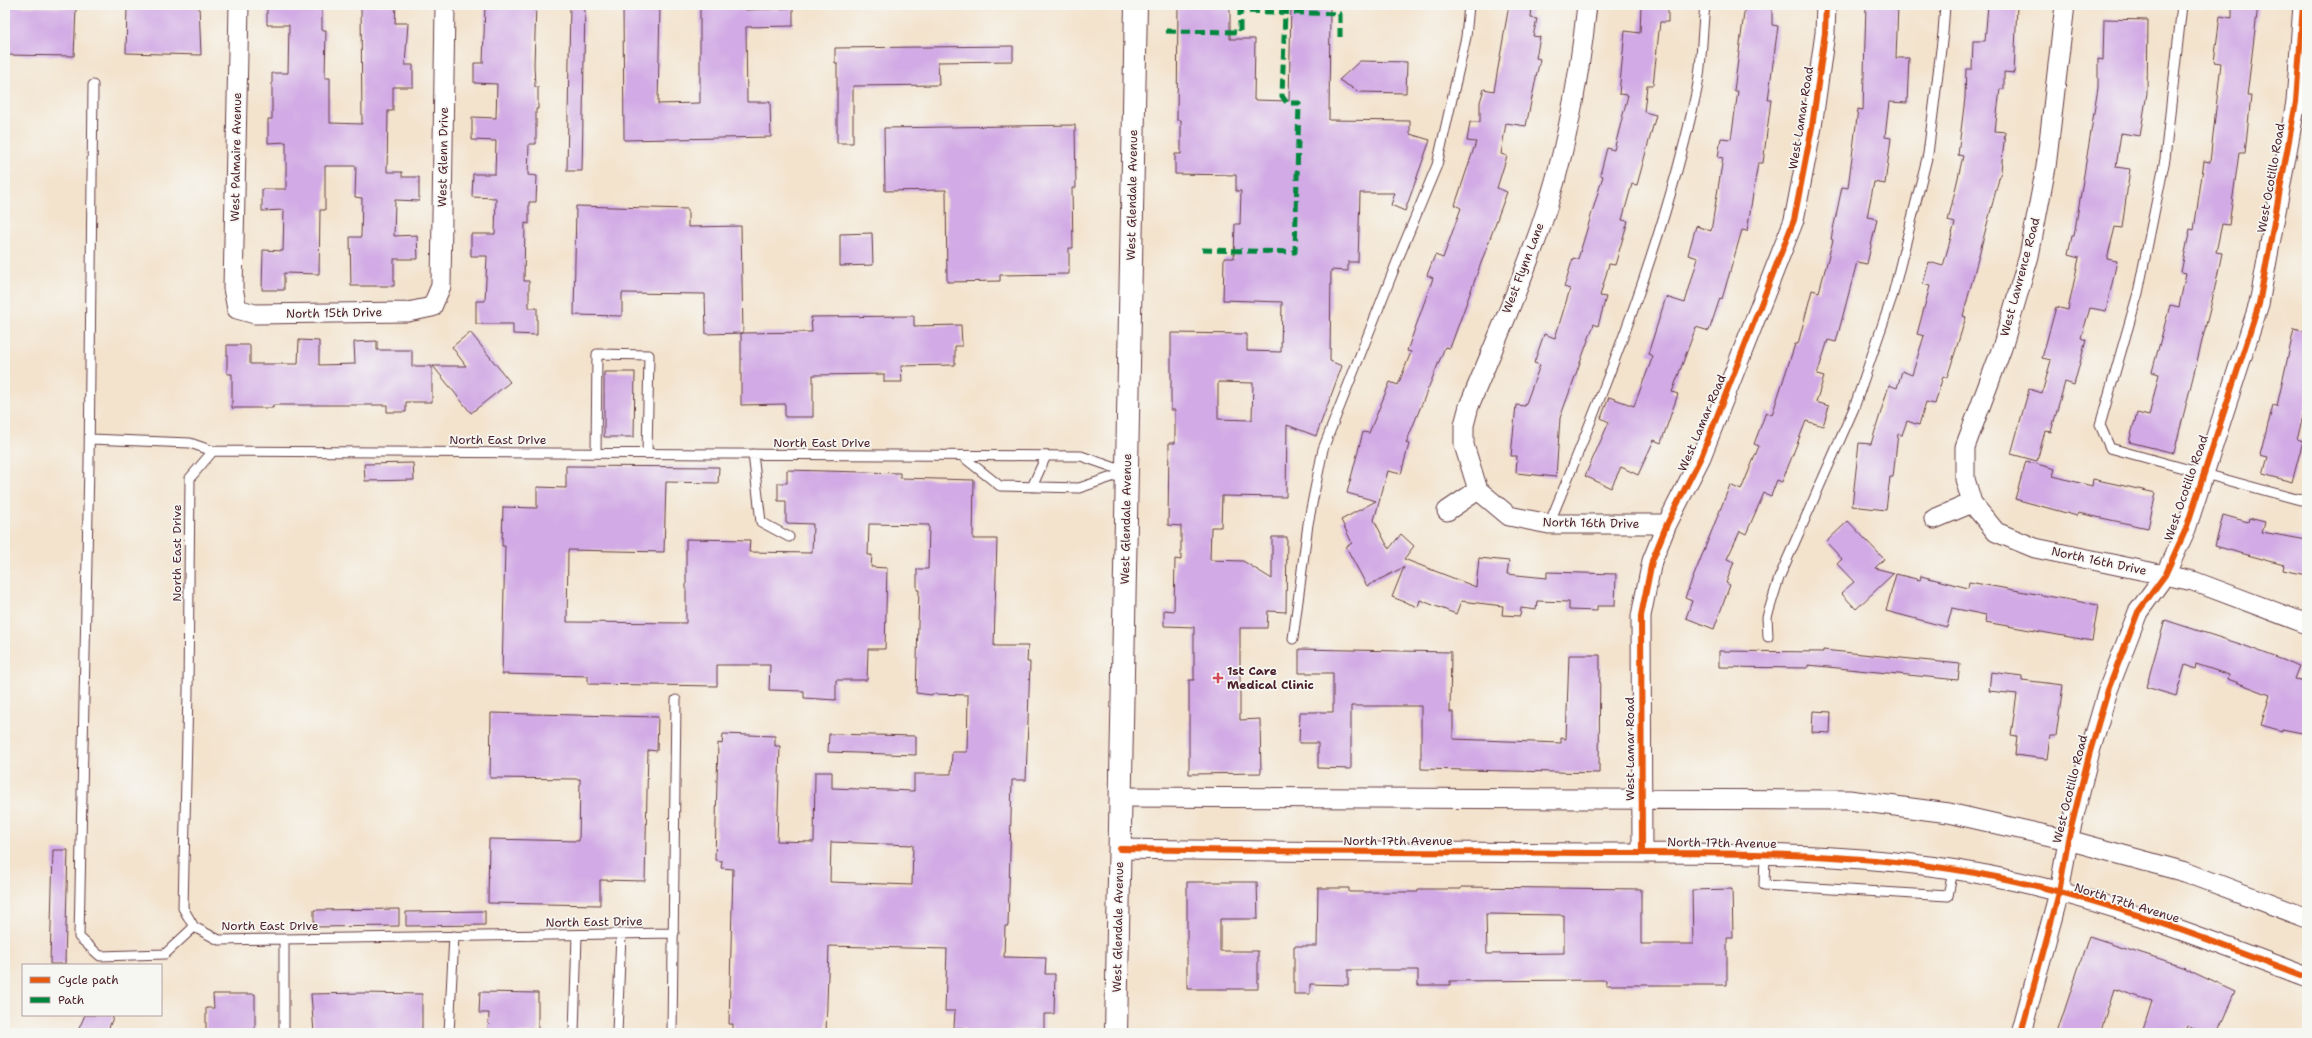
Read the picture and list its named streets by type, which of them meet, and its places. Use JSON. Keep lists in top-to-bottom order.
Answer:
{
  "streets": {
    "main road": ["West Glendale Avenue"],
    "street": [
      "West Lamar Road",
      "West Palmaire Avenue",
      "West Glenn Drive",
      "West Ocotillo Road",
      "West Flynn Lane",
      "West Lawrence Road",
      "North 15th Drive",
      "North 16th Drive",
      "North 17th Avenue"
    ],
    "lane": ["North East Drive"]
  },
  "crossings": [
    ["West Lamar Road", "North 16th Drive"],
    ["West Lamar Road", "North 17th Avenue"],
    ["West Palmaire Avenue", "North 15th Drive"],
    ["West Glenn Drive", "North 15th Drive"],
    ["West Ocotillo Road", "North 16th Drive"],
    ["West Ocotillo Road", "North 17th Avenue"],
    ["West Glendale Avenue", "North East Drive"],
    ["West Glendale Avenue", "North 17th Avenue"],
    ["West Flynn Lane", "North 16th Drive"],
    ["West Lawrence Road", "North 16th Drive"]
  ],
  "places": {
    "health": ["1st Care Medical Clinic"]
  },
  "legend": ["Cycle path", "Path"]
}
